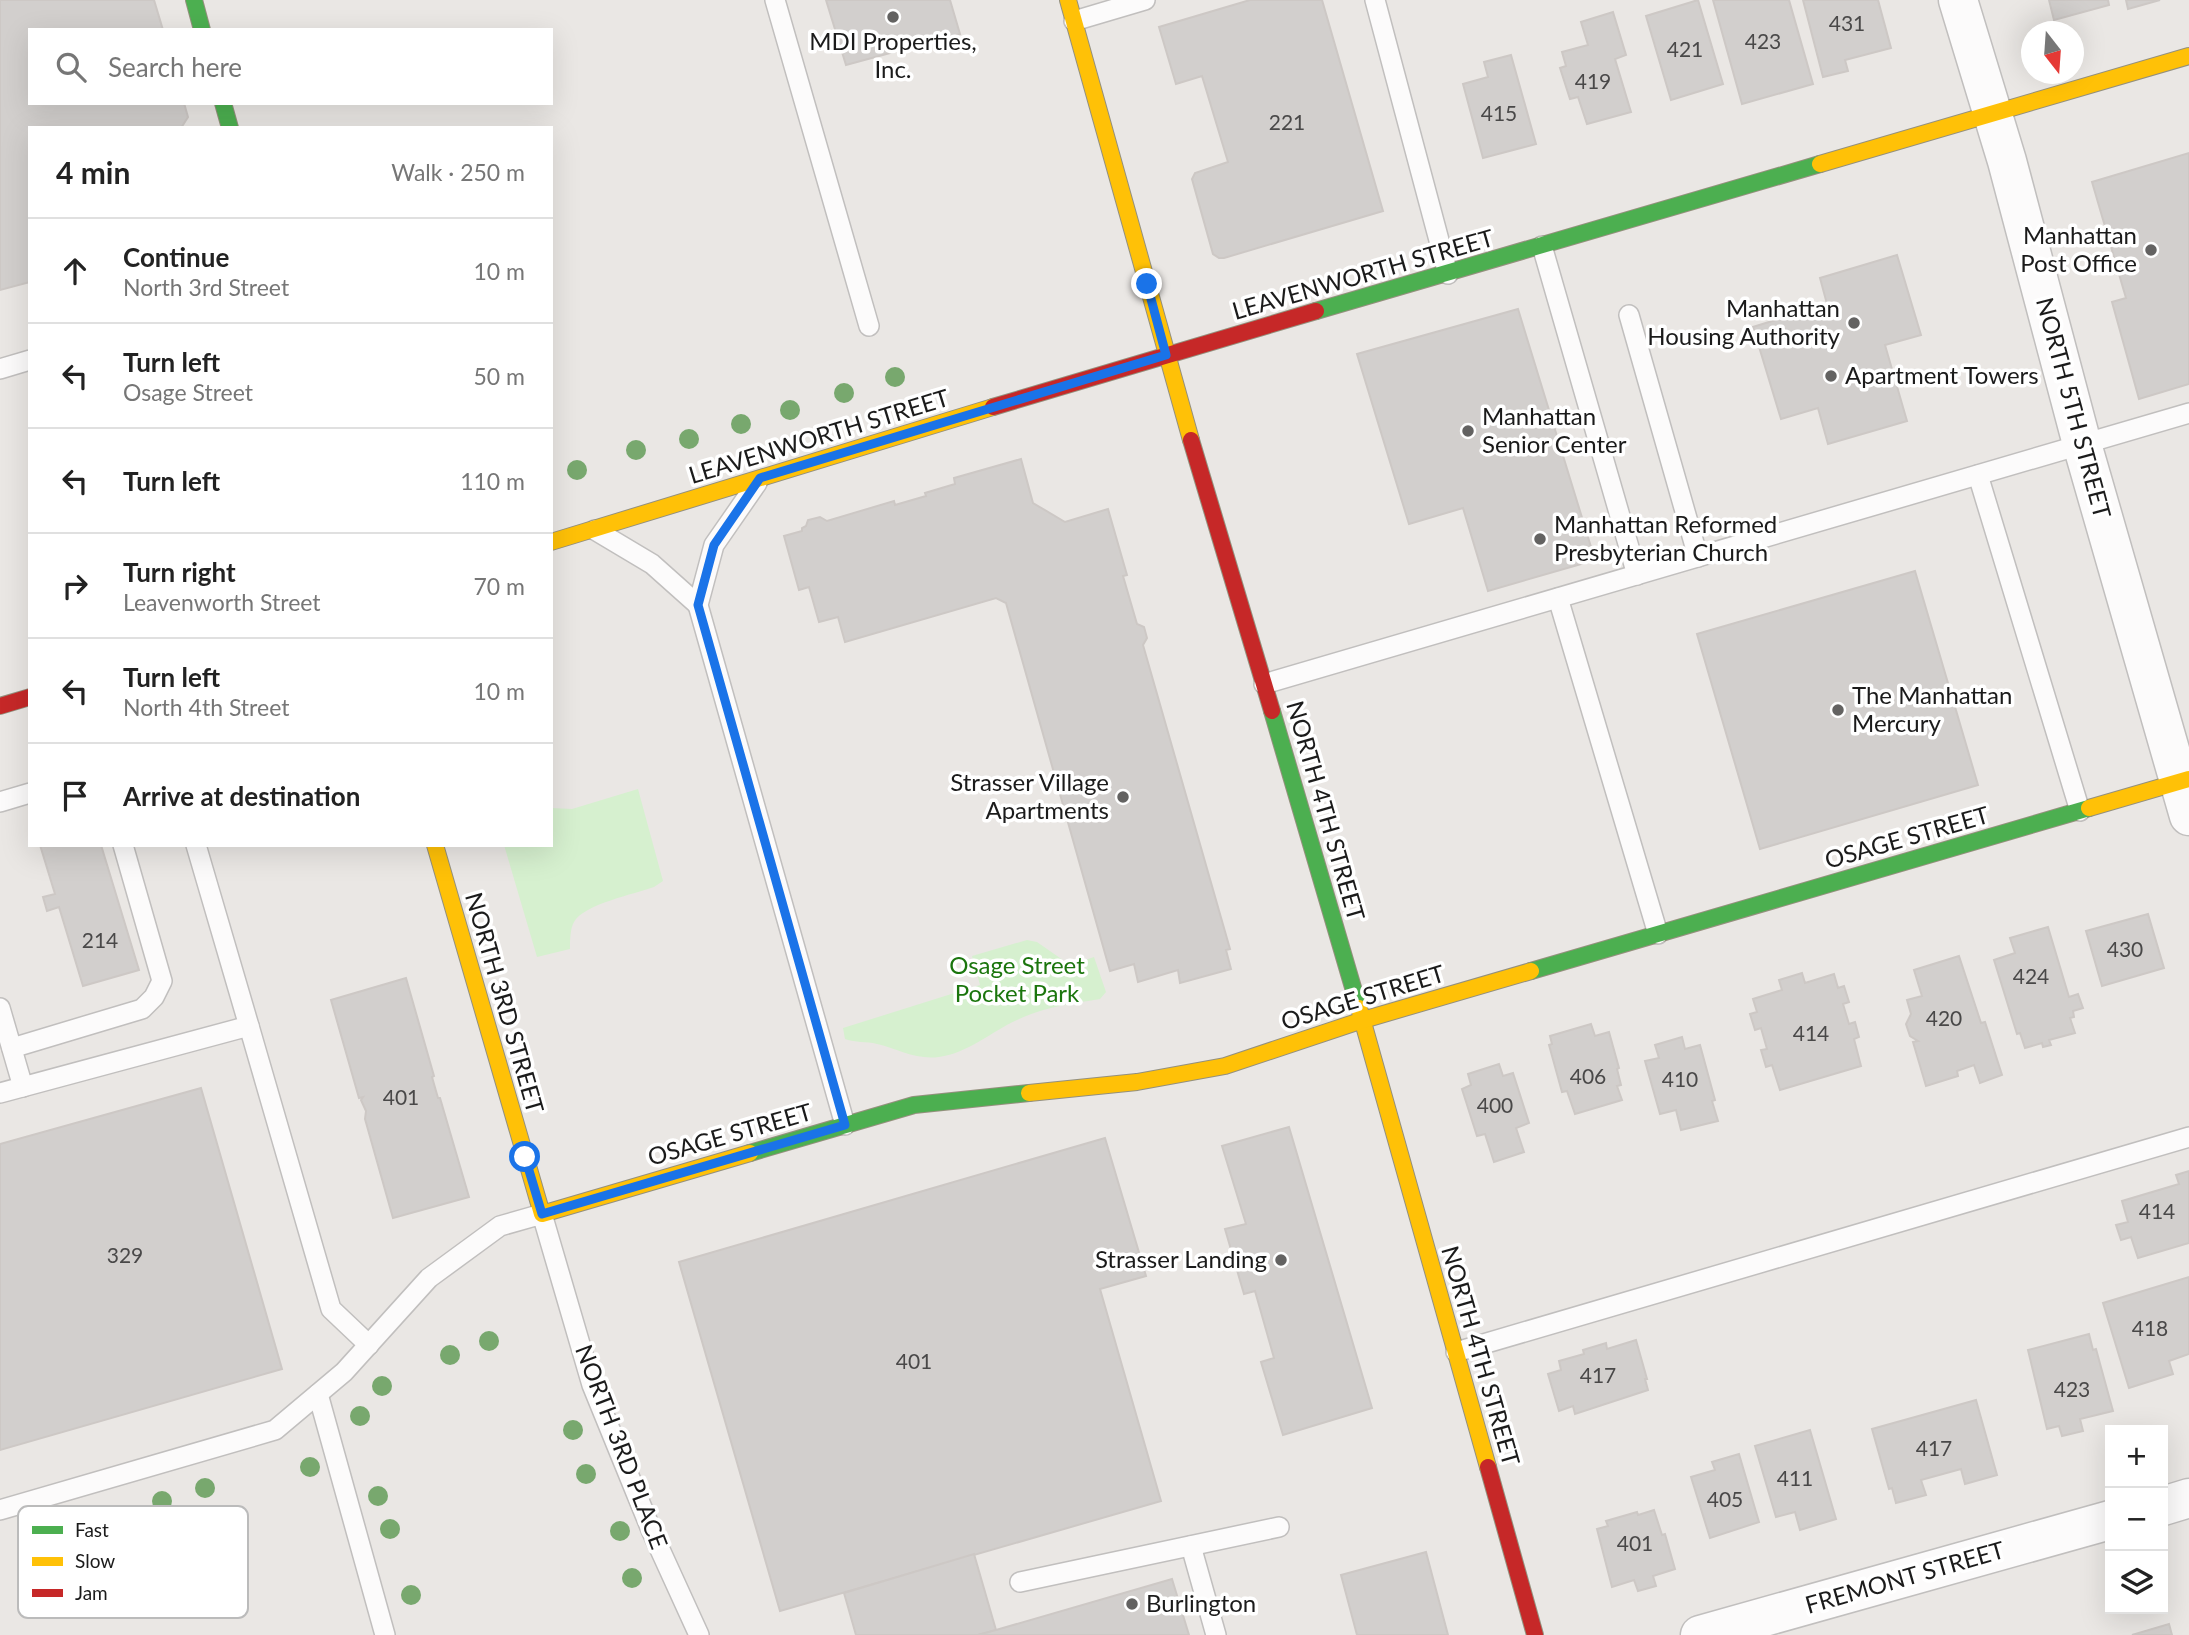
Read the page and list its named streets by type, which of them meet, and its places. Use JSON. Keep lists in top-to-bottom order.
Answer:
{
  "streets": {
    "street": [
      "LEAVENWORTH STREET",
      "NORTH 5TH STREET",
      "NORTH 4TH STREET",
      "OSAGE STREET",
      "NORTH 3RD STREET",
      "FREMONT STREET"
    ],
    "lane": ["NORTH 3RD PLACE"]
  },
  "crossings": [
    ["LEAVENWORTH STREET", "NORTH 5TH STREET"],
    ["LEAVENWORTH STREET", "NORTH 4TH STREET"],
    ["NORTH 5TH STREET", "OSAGE STREET"],
    ["NORTH 4TH STREET", "OSAGE STREET"],
    ["OSAGE STREET", "NORTH 3RD STREET"],
    ["OSAGE STREET", "NORTH 3RD PLACE"],
    ["NORTH 3RD STREET", "NORTH 3RD PLACE"]
  ],
  "parks": ["Osage Street Pocket Park"],
  "places": [
    "MDI Properties, Inc.",
    "Manhattan Post Office",
    "Manhattan Housing Authority",
    "Apartment Towers",
    "Manhattan Senior Center",
    "Manhattan Reformed Presbyterian Church",
    "The Manhattan Mercury",
    "Strasser Village Apartments",
    "Strasser Landing",
    "Burlington"
  ],
  "house_numbers": [
    "431",
    "423",
    "421",
    "419",
    "415",
    "221",
    "214",
    "430",
    "424",
    "420",
    "414",
    "406",
    "410",
    "401",
    "400",
    "414",
    "329",
    "418",
    "401",
    "417",
    "423",
    "417",
    "411",
    "405",
    "401"
  ],
  "legend": ["Fast", "Slow", "Jam"],
  "north": "bottom",
  "page": {
    "search": "Search here",
    "heading": ["4 min", "Walk · 250 m"],
    "list": [
      ["Continue", "North 3rd Street", "10 m"],
      ["Turn left", "Osage Street", "50 m"],
      ["Turn left", "110 m"],
      ["Turn right", "Leavenworth Street", "70 m"],
      ["Turn left", "North 4th Street", "10 m"],
      "Arrive at destination"
    ],
    "map_buttons": ["+", "−"]
  }
}
